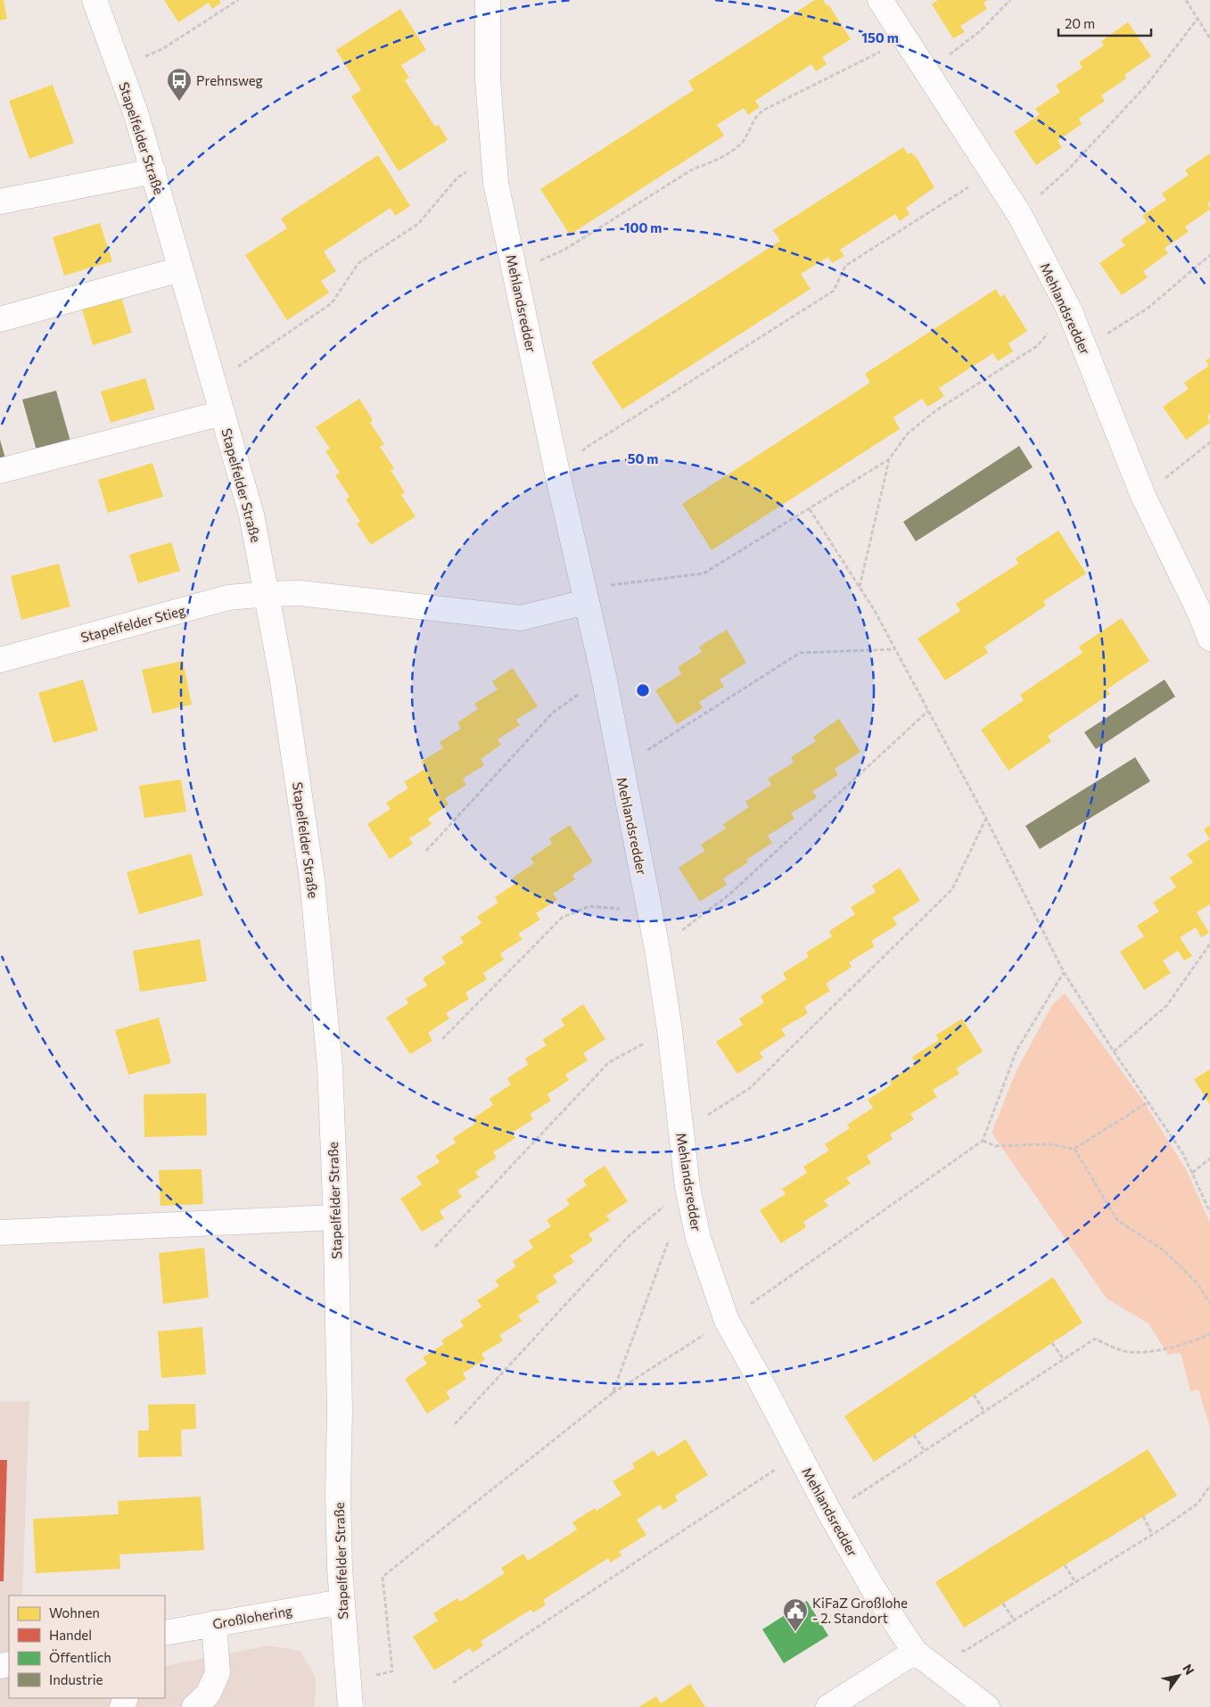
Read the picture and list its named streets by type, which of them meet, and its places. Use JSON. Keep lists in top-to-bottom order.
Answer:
{
  "streets": {
    "street": [
      "Stapelfelder Straße",
      "Mehlandsredder",
      "Stapelfelder Stieg",
      "Großlohering"
    ]
  },
  "crossings": [
    ["Stapelfelder Straße", "Stapelfelder Stieg"],
    ["Stapelfelder Straße", "Großlohering"]
  ],
  "places": {
    "bus stop": ["Prehnsweg"],
    "public building": ["KiFaZ Großlohe - 2. Standort"]
  },
  "legend": [
    "Wohnen",
    "Handel",
    "Öffentlich",
    "Industrie"
  ],
  "scale_bar": "20 m",
  "north": "top right",
  "rings": ["150 m", "100 m", "50 m"]
}
